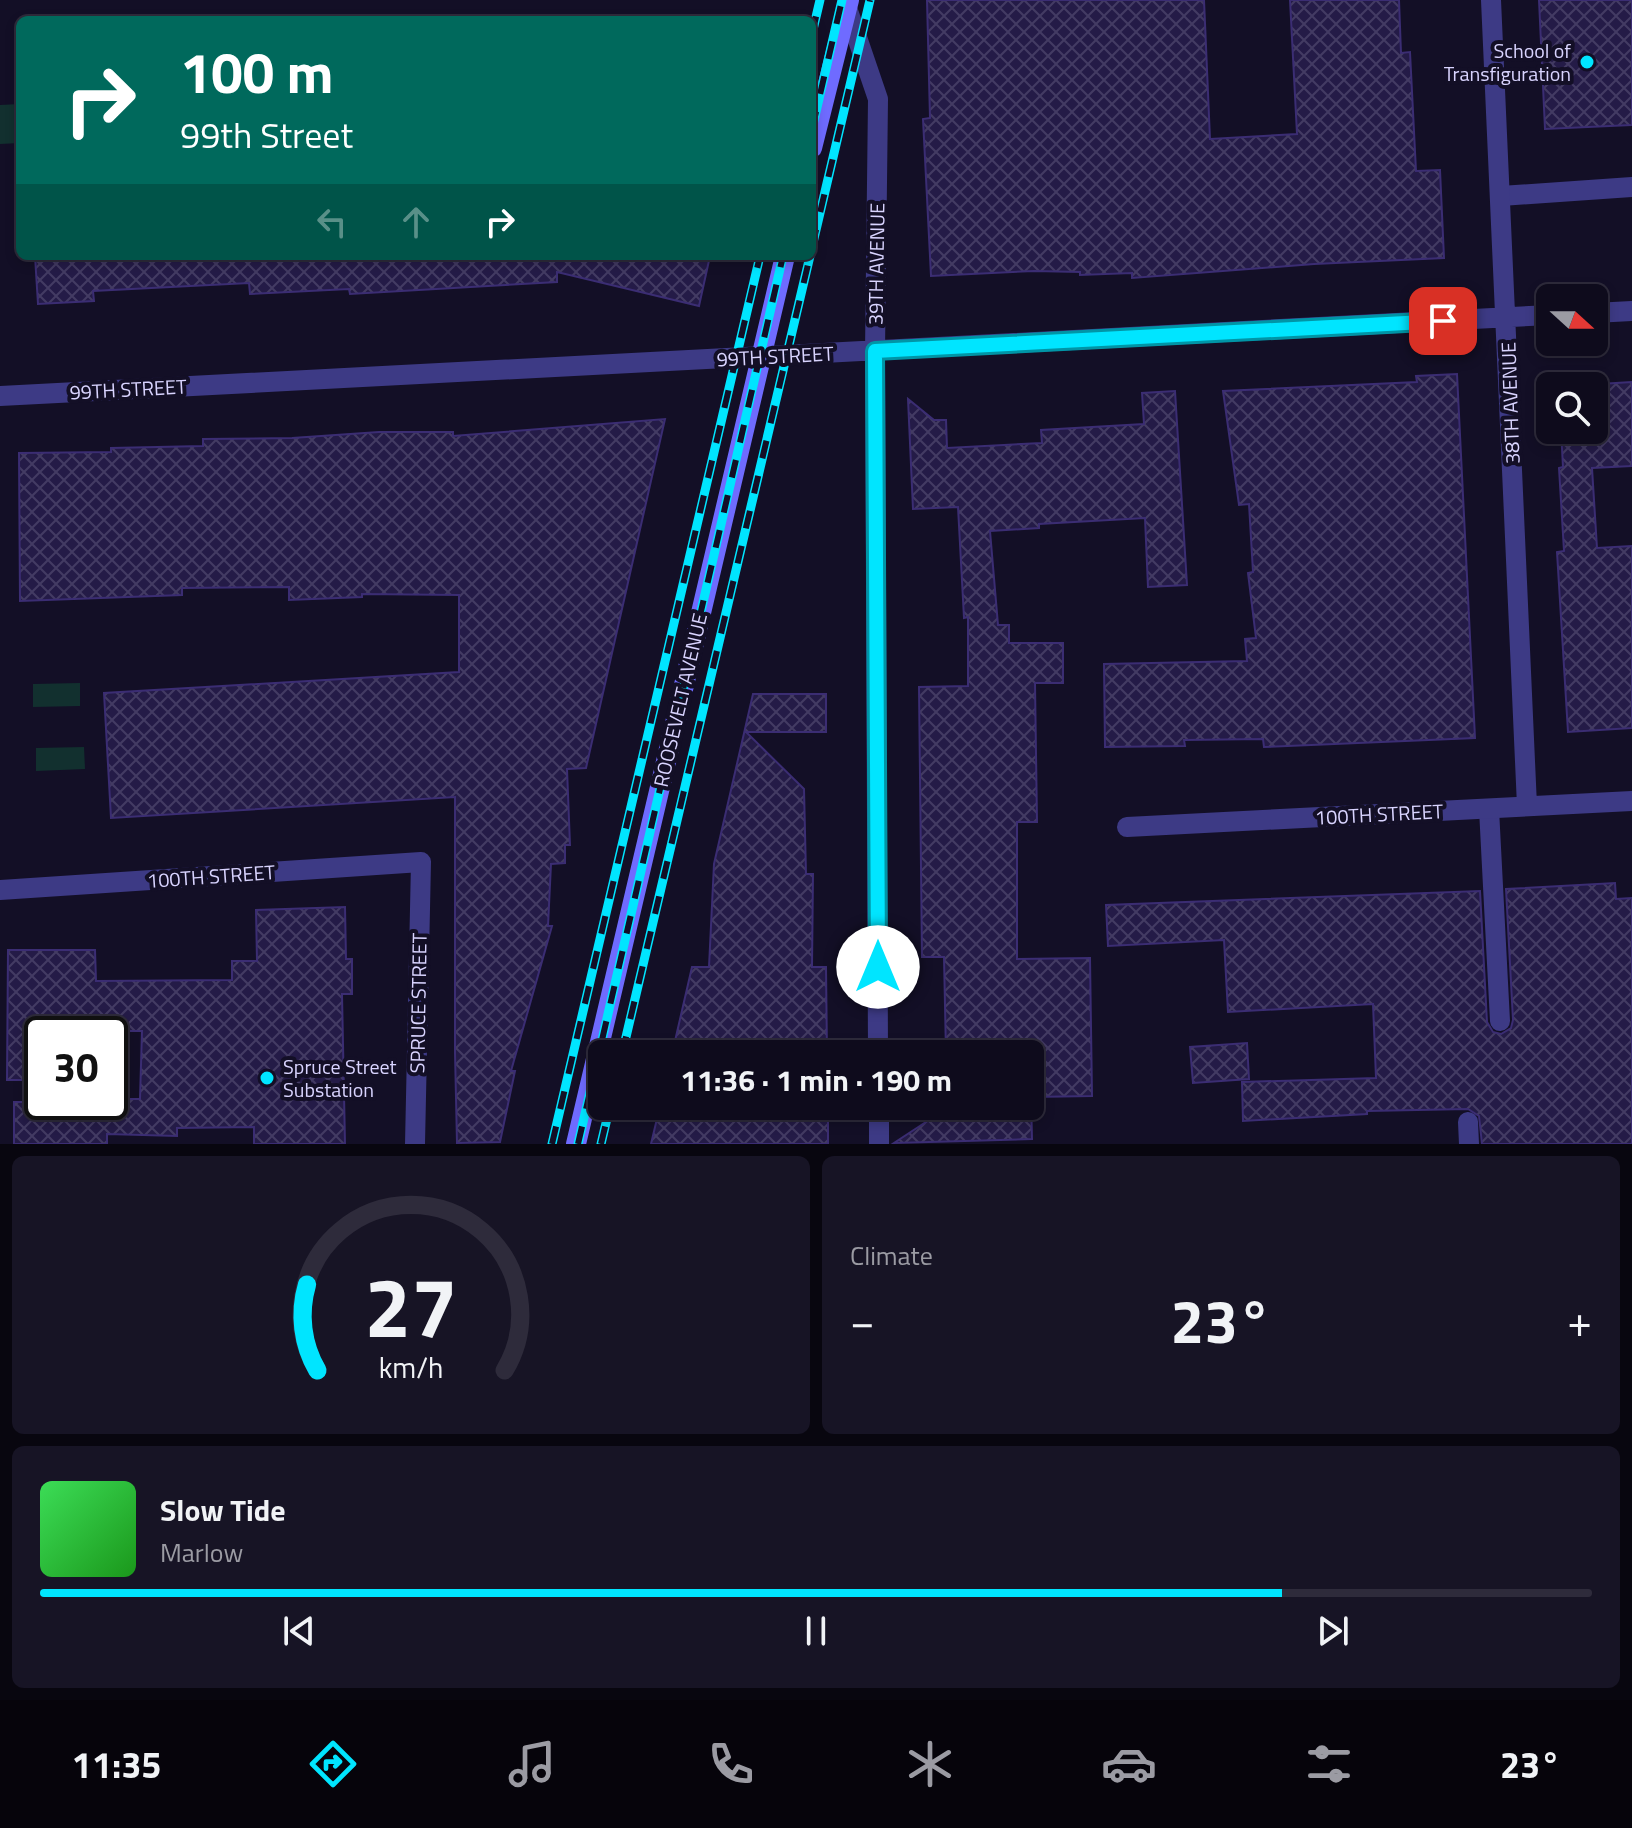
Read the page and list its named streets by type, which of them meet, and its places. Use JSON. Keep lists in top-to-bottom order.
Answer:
{
  "streets": {
    "main road": ["ROOSEVELT AVENUE"],
    "street": [
      "39TH AVENUE",
      "99TH STREET",
      "38TH AVENUE",
      "100TH STREET",
      "SPRUCE STREET"
    ]
  },
  "crossings": [
    ["39TH AVENUE", "99TH STREET"],
    ["99TH STREET", "38TH AVENUE"],
    ["99TH STREET", "ROOSEVELT AVENUE"],
    ["38TH AVENUE", "100TH STREET"],
    ["100TH STREET", "SPRUCE STREET"]
  ],
  "places": ["School of Transfiguration", "Spruce Street Substation"],
  "north": "right",
  "page": {
    "turn": ["100 m", "99th Street"],
    "limit": "30",
    "trip": "11:36 · 1 min · 190 m",
    "tile": "Climate",
    "heat": ["−", "23°", "+"],
    "song": ["Slow Tide", "Marlow"],
    "tabs": ["11:35", "23°"],
    "gauge": ["27", "km/h"]
  }
}
